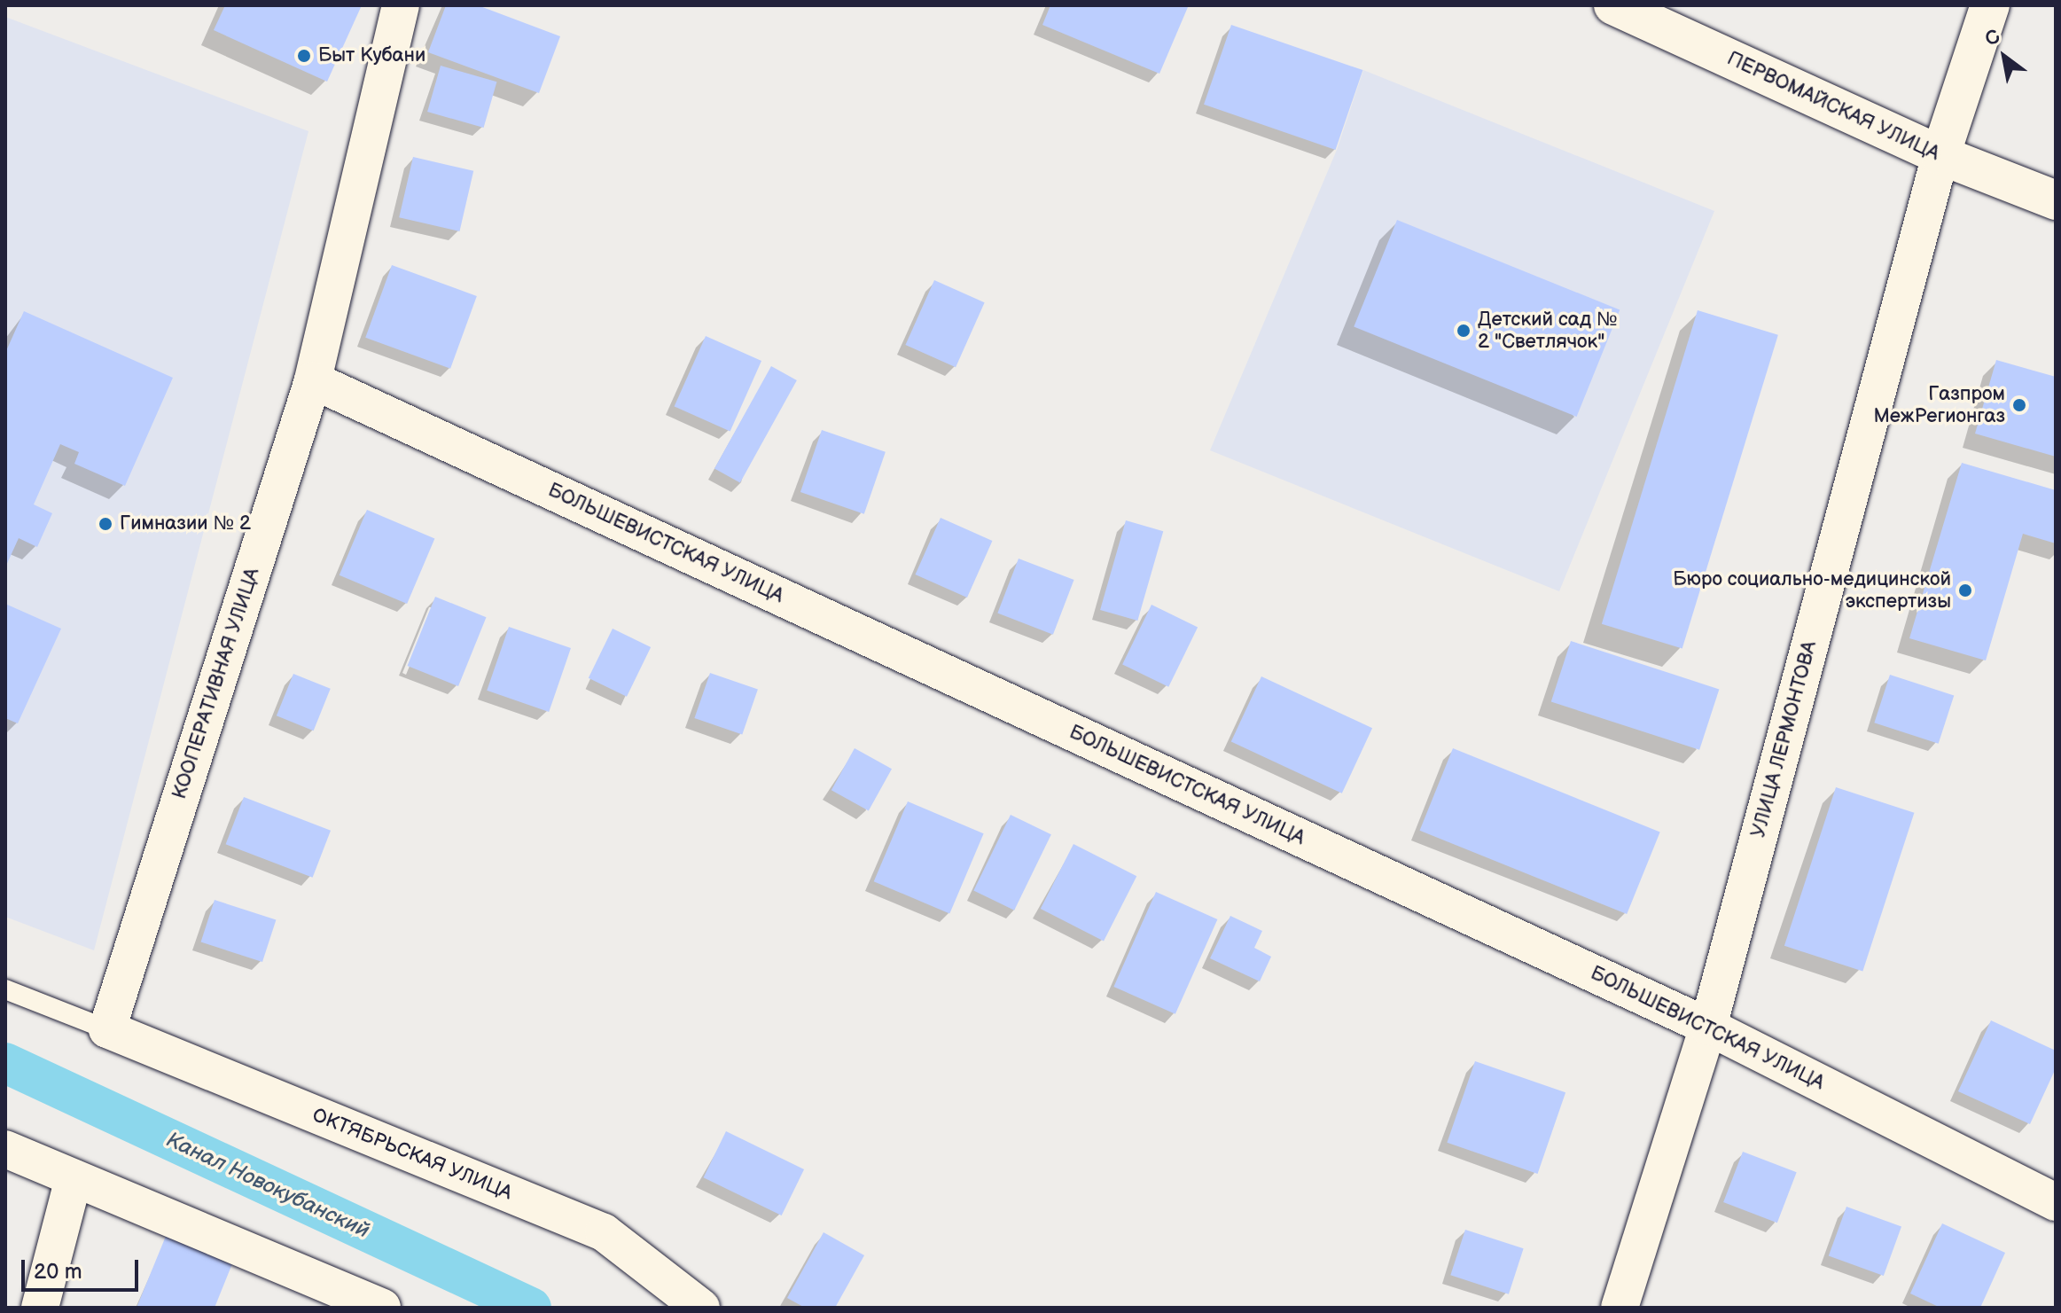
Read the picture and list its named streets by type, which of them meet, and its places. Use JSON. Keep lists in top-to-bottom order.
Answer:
{
  "streets": {
    "main road": ["ПЕРВОМАЙСКАЯ УЛИЦА", "УЛИЦА ЛЕРМОНТОВА"],
    "street": ["БОЛЬШЕВИСТСКАЯ УЛИЦА", "КООПЕРАТИВНАЯ УЛИЦА", "ОКТЯБРЬСКАЯ УЛИЦА"]
  },
  "crossings": [
    ["ПЕРВОМАЙСКАЯ УЛИЦА", "УЛИЦА ЛЕРМОНТОВА"],
    ["БОЛЬШЕВИСТСКАЯ УЛИЦА", "КООПЕРАТИВНАЯ УЛИЦА"],
    ["БОЛЬШЕВИСТСКАЯ УЛИЦА", "УЛИЦА ЛЕРМОНТОВА"],
    ["КООПЕРАТИВНАЯ УЛИЦА", "ОКТЯБРЬСКАЯ УЛИЦА"]
  ],
  "water": ["Канал Новокубанский"],
  "places": [
    "Быт Кубани",
    "Детский сад № 2 \"Светлячок\"",
    "Газпром МежРегионгаз",
    "Гимназии № 2",
    "Бюро социально-медицинской экспертизы"
  ],
  "scale_bar": "20 m",
  "north": "top left"
}
